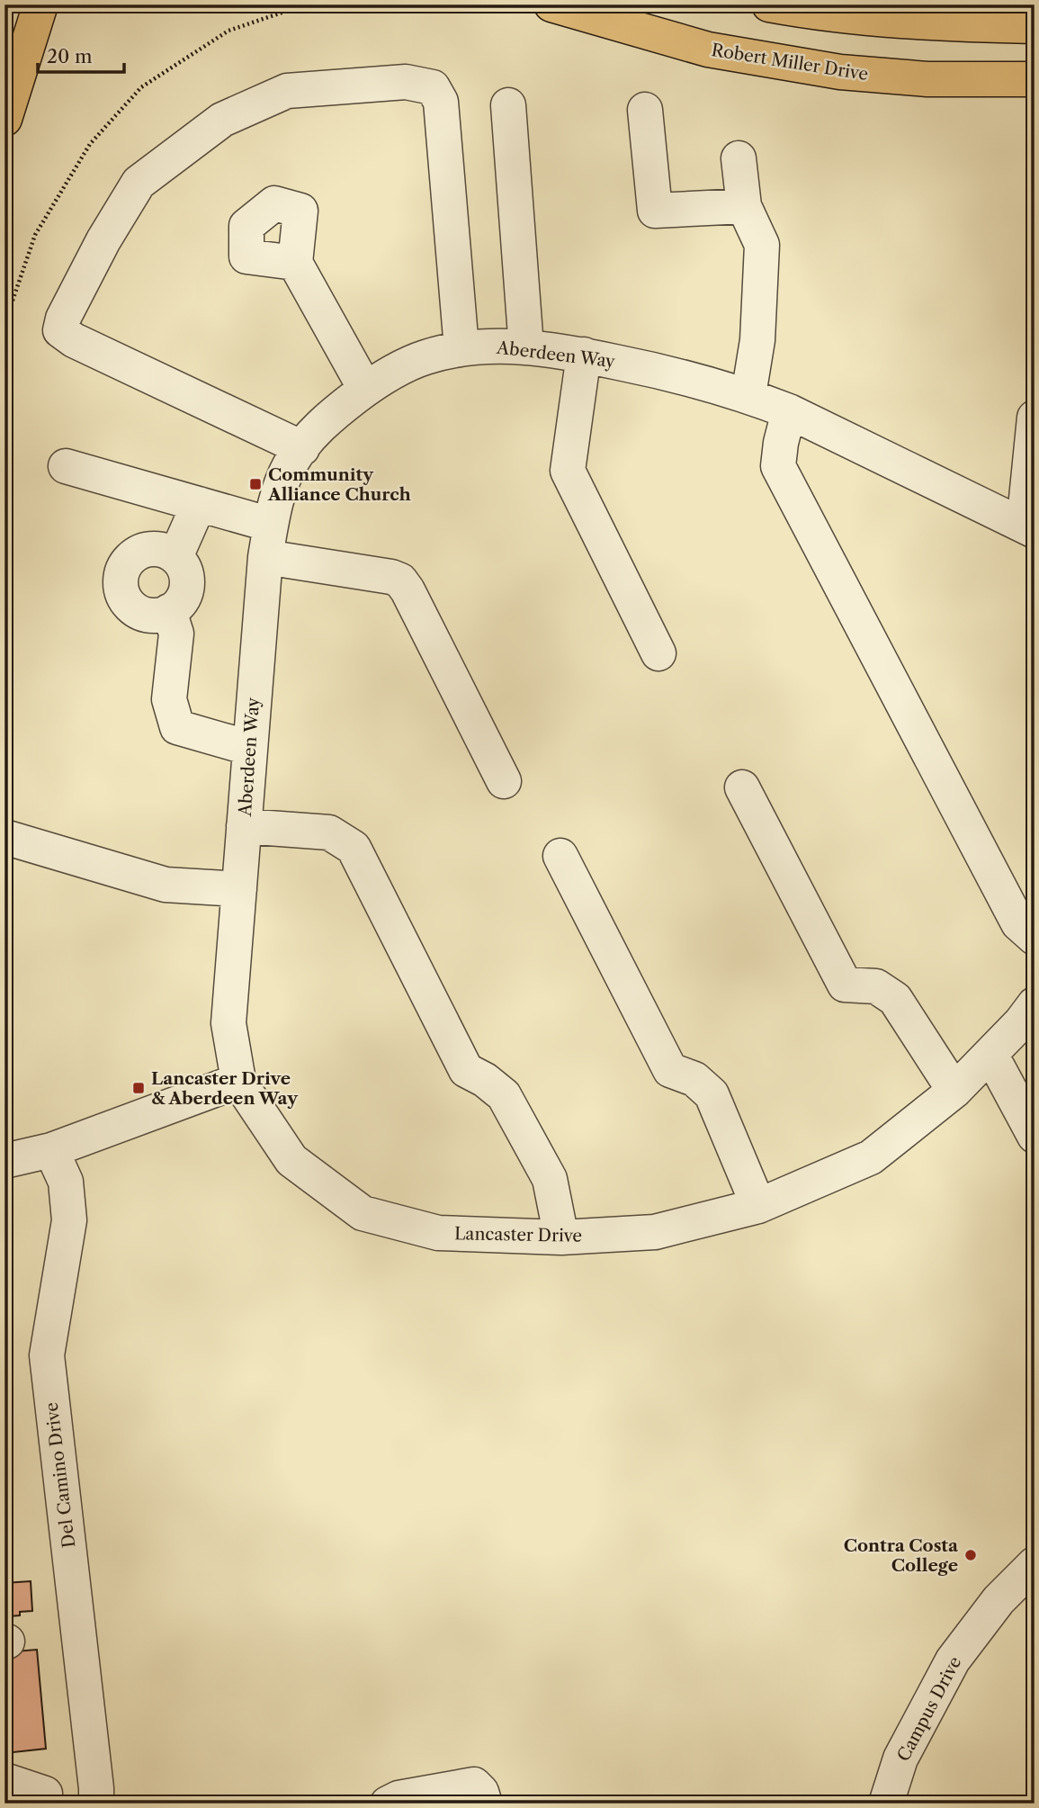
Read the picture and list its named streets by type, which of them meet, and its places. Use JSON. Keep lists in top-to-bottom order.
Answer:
{
  "streets": {
    "main road": ["Robert Miller Drive"],
    "street": [
      "Aberdeen Way",
      "Lancaster Drive",
      "Del Camino Drive",
      "Campus Drive"
    ]
  },
  "crossings": [
    ["Aberdeen Way", "Lancaster Drive"]
  ],
  "places": {
    "transit": ["Community Alliance Church", "Lancaster Drive & Aberdeen Way"],
    "other": ["Contra Costa College"]
  },
  "scale_bar": "20 m"
}
